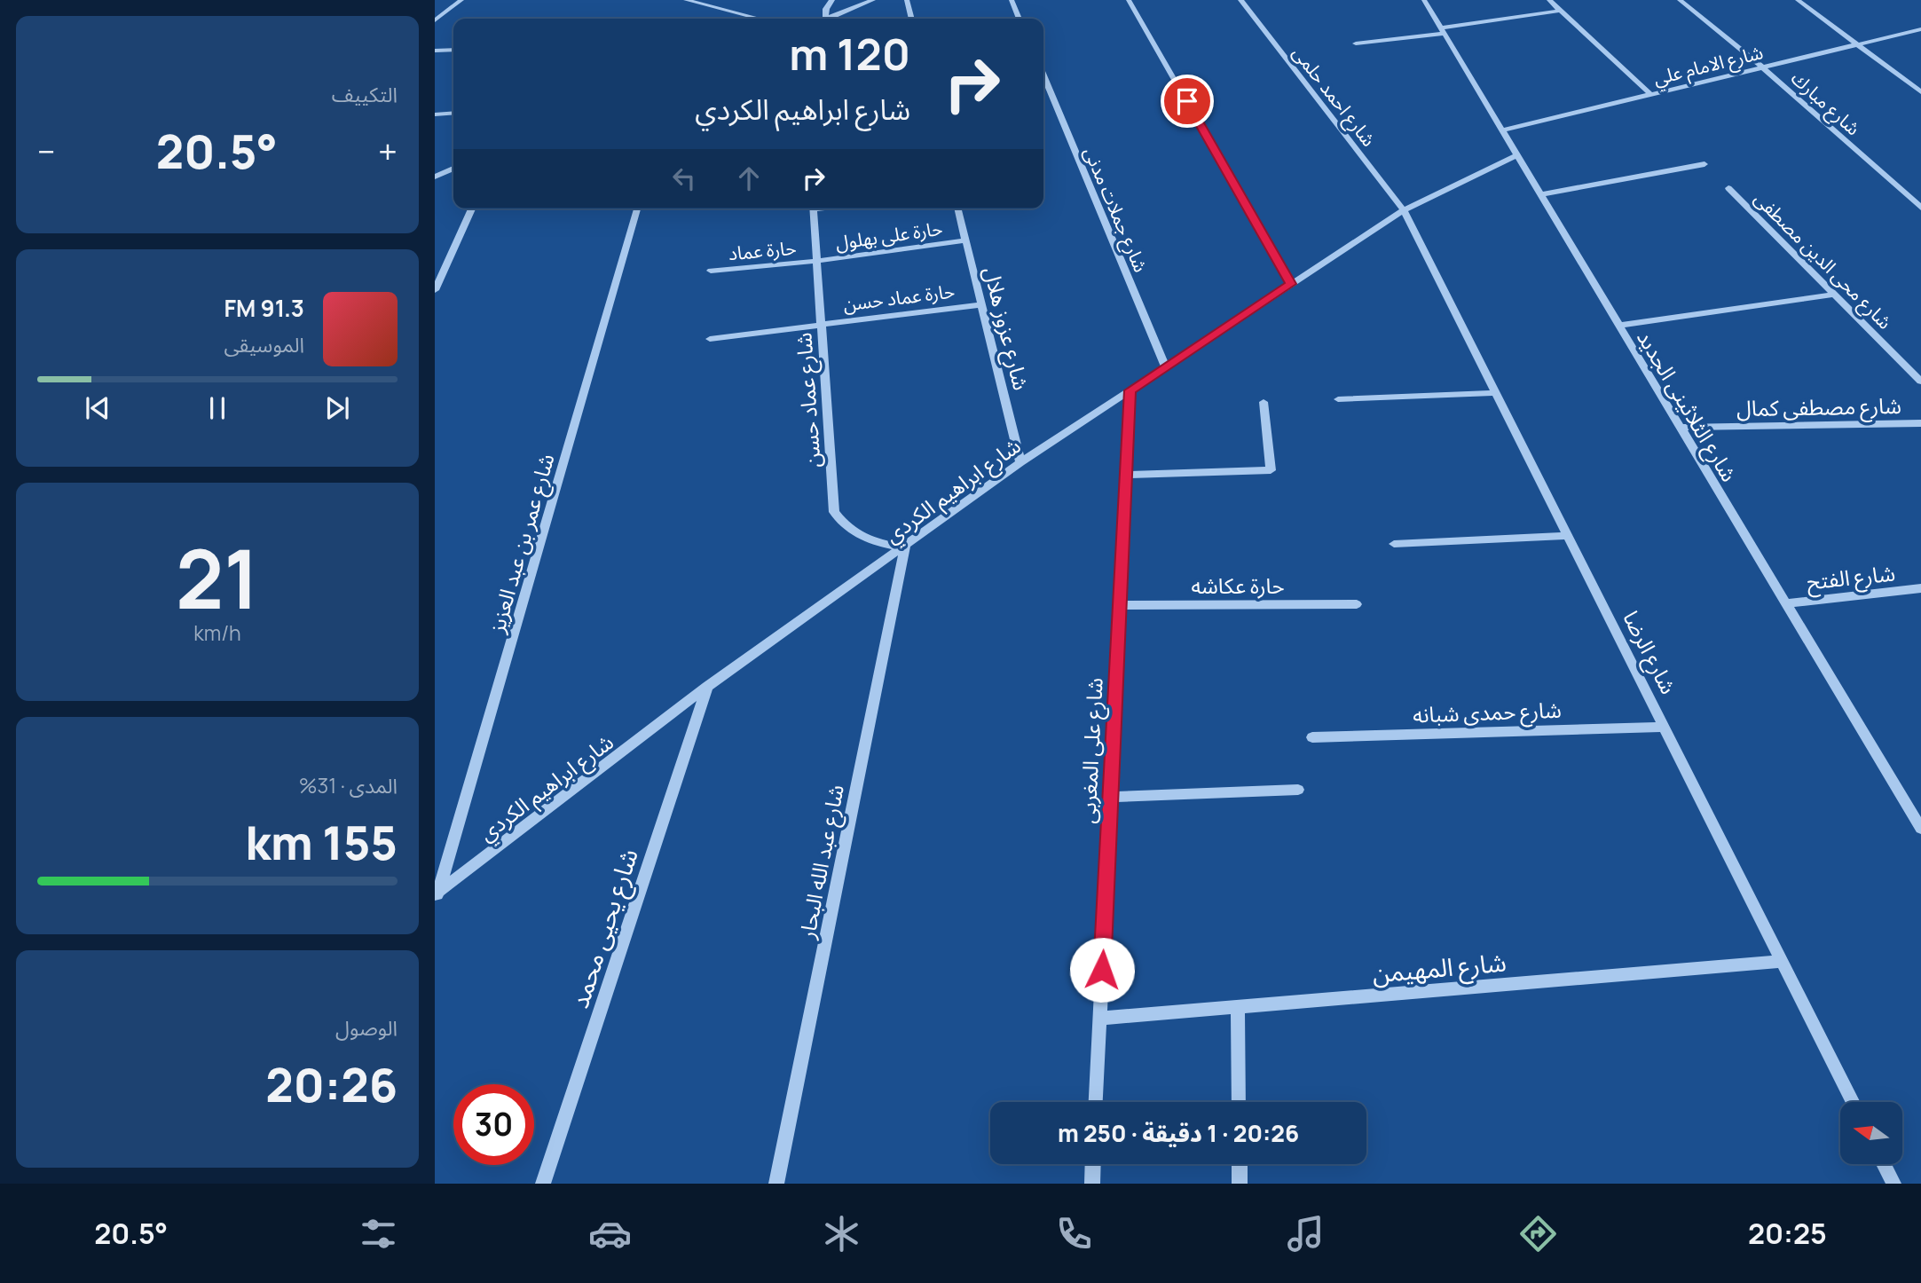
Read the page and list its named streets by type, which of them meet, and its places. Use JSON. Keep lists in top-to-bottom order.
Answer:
{
  "streets": {
    "street": [
      "شارع الامام علي",
      "شارع احمد حلمى",
      "شارع مبارك",
      "شارع جملات مدنى",
      "حارة على بهلول",
      "حارة عماد",
      "شارع محى الدين مصطفى",
      "حارة عماد حسن",
      "شارع عزوز هلال",
      "شارع عماد حسن",
      "شارع الثلاثينى الجديد",
      "شارع مصطفى كمال",
      "شارع ابراهيم الكردي",
      "شارع عمر بن عبد العزيز",
      "شارع الفتح",
      "حارة عكاشه",
      "شارع الرضا",
      "شارع حمدى شبانه",
      "شارع على المغربى",
      "شارع عبد الله البحار",
      "شارع يحيى محمد",
      "شارع المهيمن"
    ]
  },
  "crossings": [
    ["شارع الامام علي", "شارع مبارك"],
    ["شارع الامام علي", "شارع الثلاثينى الجديد"],
    ["شارع احمد حلمى", "شارع ابراهيم الكردي"],
    ["شارع احمد حلمى", "شارع الرضا"],
    ["شارع جملات مدنى", "شارع ابراهيم الكردي"],
    ["حارة على بهلول", "حارة عماد"],
    ["حارة على بهلول", "شارع عزوز هلال"],
    ["حارة على بهلول", "شارع عماد حسن"],
    ["حارة عماد", "شارع عماد حسن"],
    ["حارة عماد حسن", "شارع عزوز هلال"],
    ["حارة عماد حسن", "شارع عماد حسن"],
    ["شارع عزوز هلال", "شارع ابراهيم الكردي"],
    ["شارع عماد حسن", "شارع ابراهيم الكردي"],
    ["شارع عماد حسن", "شارع عبد الله البحار"],
    ["شارع الثلاثينى الجديد", "شارع مصطفى كمال"],
    ["شارع الثلاثينى الجديد", "شارع ابراهيم الكردي"],
    ["شارع الثلاثينى الجديد", "شارع الفتح"],
    ["شارع ابراهيم الكردي", "شارع عمر بن عبد العزيز"],
    ["شارع ابراهيم الكردي", "شارع الرضا"],
    ["شارع ابراهيم الكردي", "شارع على المغربى"],
    ["شارع ابراهيم الكردي", "شارع عبد الله البحار"],
    ["شارع ابراهيم الكردي", "شارع يحيى محمد"],
    ["حارة عكاشه", "شارع على المغربى"],
    ["شارع الرضا", "شارع حمدى شبانه"],
    ["شارع الرضا", "شارع المهيمن"],
    ["شارع على المغربى", "شارع المهيمن"]
  ],
  "north": "left",
  "page": {
    "tile": [
      "التكييف",
      ["21", "km/h"],
      ["المدى · 31%", "155 km"],
      ["الوصول", "20:26"]
    ],
    "turn": ["120 m", "شارع ابراهيم الكردي"],
    "heat": ["−", "20.5°", "+"],
    "song": ["91.3 FM", "الموسيقى"],
    "limit": "30",
    "trip": "20:26 · 1 دقيقة · 250 m",
    "tabs": ["20:25", "20.5°"]
  }
}
